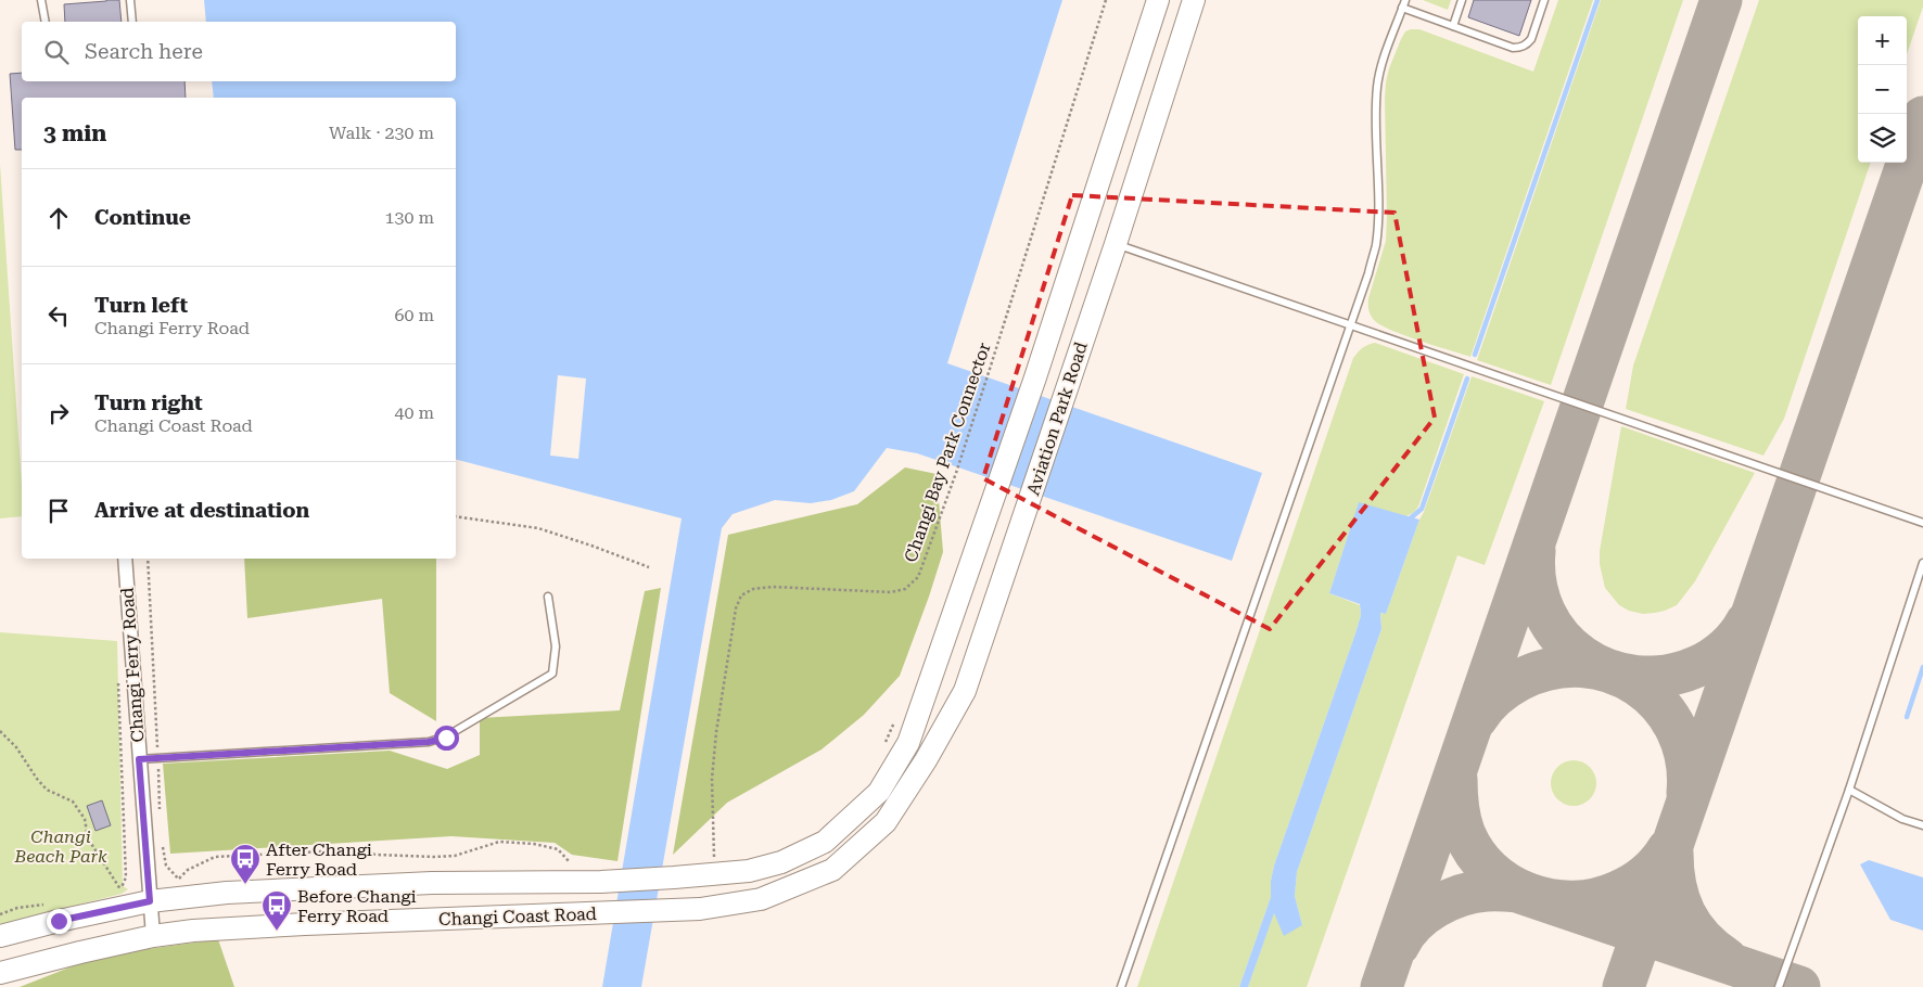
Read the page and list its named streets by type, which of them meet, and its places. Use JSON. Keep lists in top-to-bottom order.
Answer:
{
  "streets": {
    "main road": ["Aviation Park Road", "Changi Coast Road"],
    "street": ["Changi Ferry Road"],
    "path": ["Changi Bay Park Connector"]
  },
  "crossings": [
    ["Aviation Park Road", "Changi Coast Road"],
    ["Changi Ferry Road", "Changi Coast Road"]
  ],
  "parks": ["Changi Beach Park"],
  "places": {
    "bus stop": ["After Changi Ferry Road", "Before Changi Ferry Road"]
  },
  "page": {
    "map_buttons": ["+", "−"],
    "search": "Search here",
    "heading": ["3 min", "Walk · 230 m"],
    "list": [
      ["Continue", "130 m"],
      ["Turn left", "Changi Ferry Road", "60 m"],
      ["Turn right", "Changi Coast Road", "40 m"],
      "Arrive at destination"
    ]
  }
}
